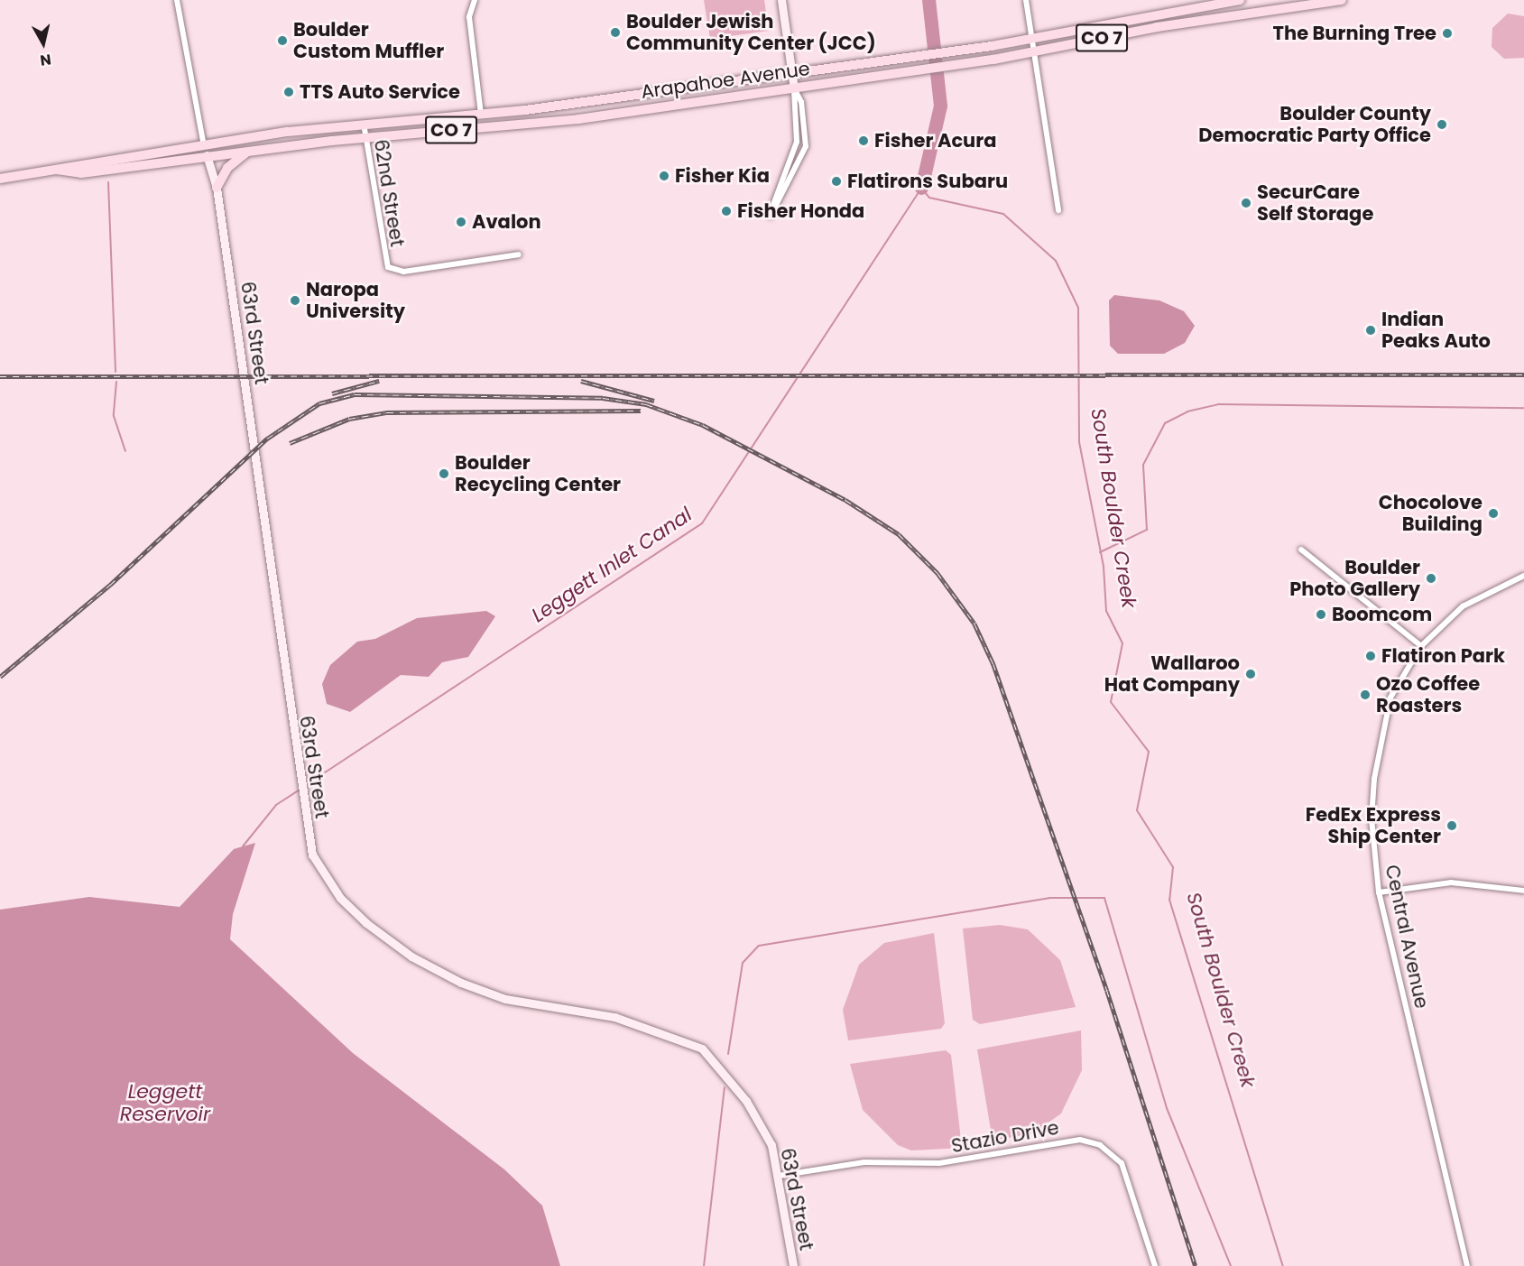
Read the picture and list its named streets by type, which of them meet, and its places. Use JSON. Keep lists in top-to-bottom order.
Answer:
{
  "streets": {
    "main road": ["CO 7", "Arapahoe Avenue"],
    "street": [
      "62nd Street",
      "63rd Street",
      "Central Avenue",
      "Stazio Drive"
    ]
  },
  "crossings": [
    ["CO 7", "Arapahoe Avenue"],
    ["CO 7", "63rd Street"],
    ["Arapahoe Avenue", "62nd Street"],
    ["Arapahoe Avenue", "63rd Street"],
    ["63rd Street", "Stazio Drive"]
  ],
  "water": ["South Boulder Creek", "Leggett Inlet Canal", "Leggett Reservoir"],
  "places": [
    "Boulder Jewish Community Center (JCC)",
    "The Burning Tree",
    "Boulder Custom Muffler",
    "TTS Auto Service",
    "Boulder County Democratic Party Office",
    "Fisher Acura",
    "Fisher Kia",
    "Flatirons Subaru",
    "SecurCare Self Storage",
    "Fisher Honda",
    "Avalon",
    "Naropa University",
    "Indian Peaks Auto",
    "Boulder Recycling Center",
    "Chocolove Building",
    "Boulder Photo Gallery",
    "Boomcom",
    "Flatiron Park",
    "Wallaroo Hat Company",
    "Ozo Coffee Roasters",
    "FedEx Express Ship Center"
  ],
  "north": "bottom"
}
